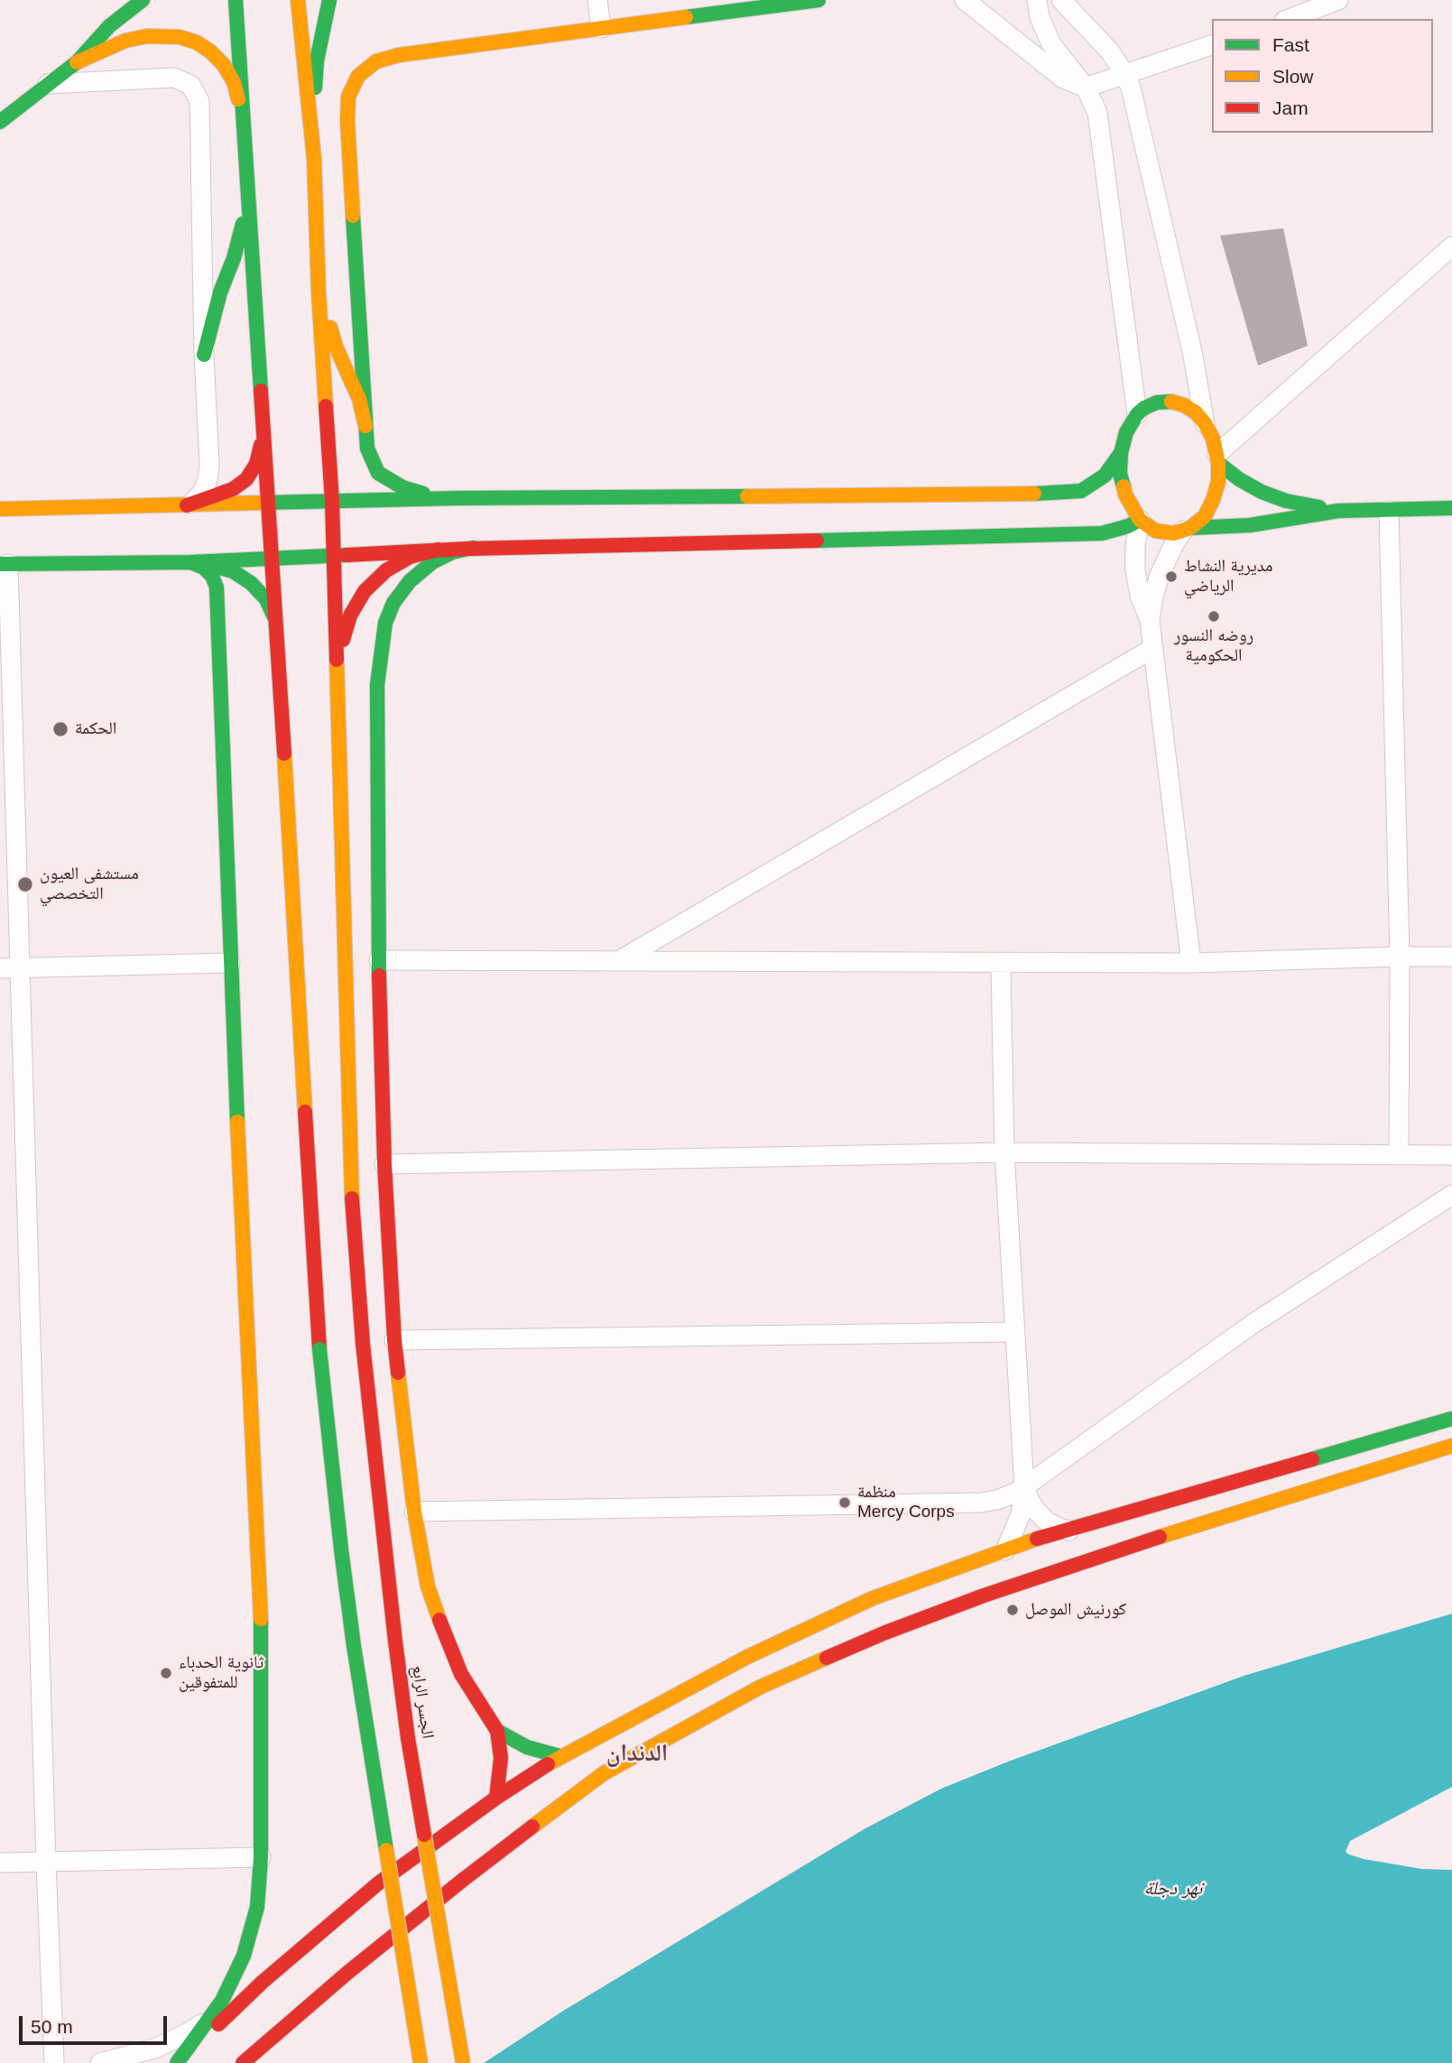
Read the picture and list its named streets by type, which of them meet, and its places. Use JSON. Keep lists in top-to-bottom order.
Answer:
{
  "streets": {
    "main road": ["الجسر الرابع"]
  },
  "districts": ["الدندان"],
  "water": ["نهر دجلة"],
  "places": [
    "مديرية النشاط الرياضي",
    "روضه النسور الحكومية",
    "الحكمة",
    "مستشفى العيون التخصصي",
    "منظمة Mercy Corps",
    "كورنيش الموصل",
    "ثانوية الحدباء للمتفوقين"
  ],
  "legend": ["Fast", "Slow", "Jam"],
  "scale_bar": "50 m"
}
